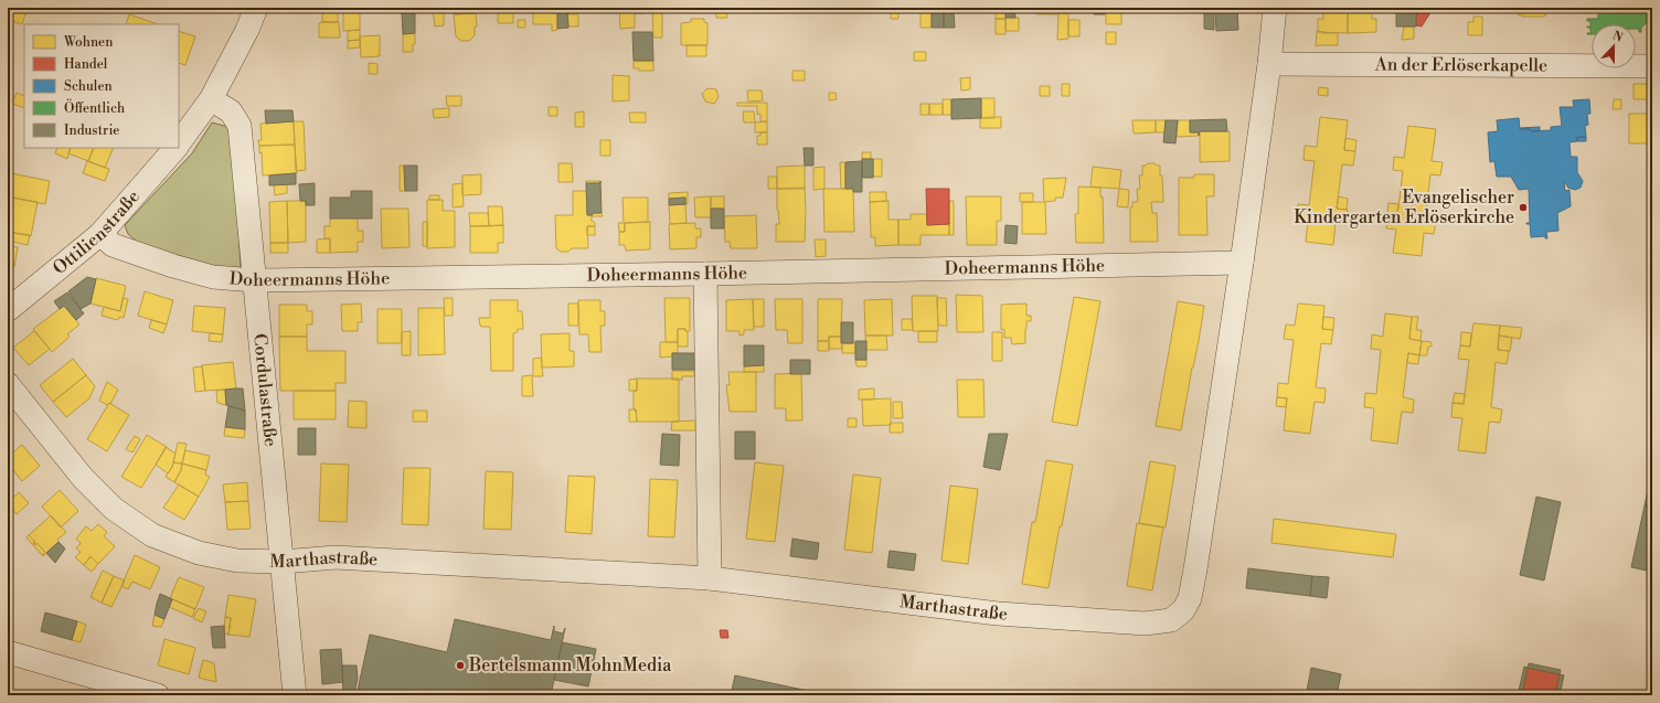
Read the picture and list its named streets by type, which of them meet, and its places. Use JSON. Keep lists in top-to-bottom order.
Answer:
{
  "streets": {
    "street": [
      "An der Erlöserkapelle",
      "Ottilienstraße",
      "Doheermanns Höhe",
      "Cordulastraße",
      "Marthastraße"
    ]
  },
  "crossings": [
    ["Ottilienstraße", "Doheermanns Höhe"],
    ["Ottilienstraße", "Cordulastraße"],
    ["Doheermanns Höhe", "Cordulastraße"],
    ["Doheermanns Höhe", "Marthastraße"],
    ["Cordulastraße", "Marthastraße"]
  ],
  "places": ["Evangelischer Kindergarten Erlöserkirche", "Bertelsmann MohnMedia"],
  "legend": [
    "Wohnen",
    "Handel",
    "Schulen",
    "Öffentlich",
    "Industrie"
  ],
  "north": "top"
}
